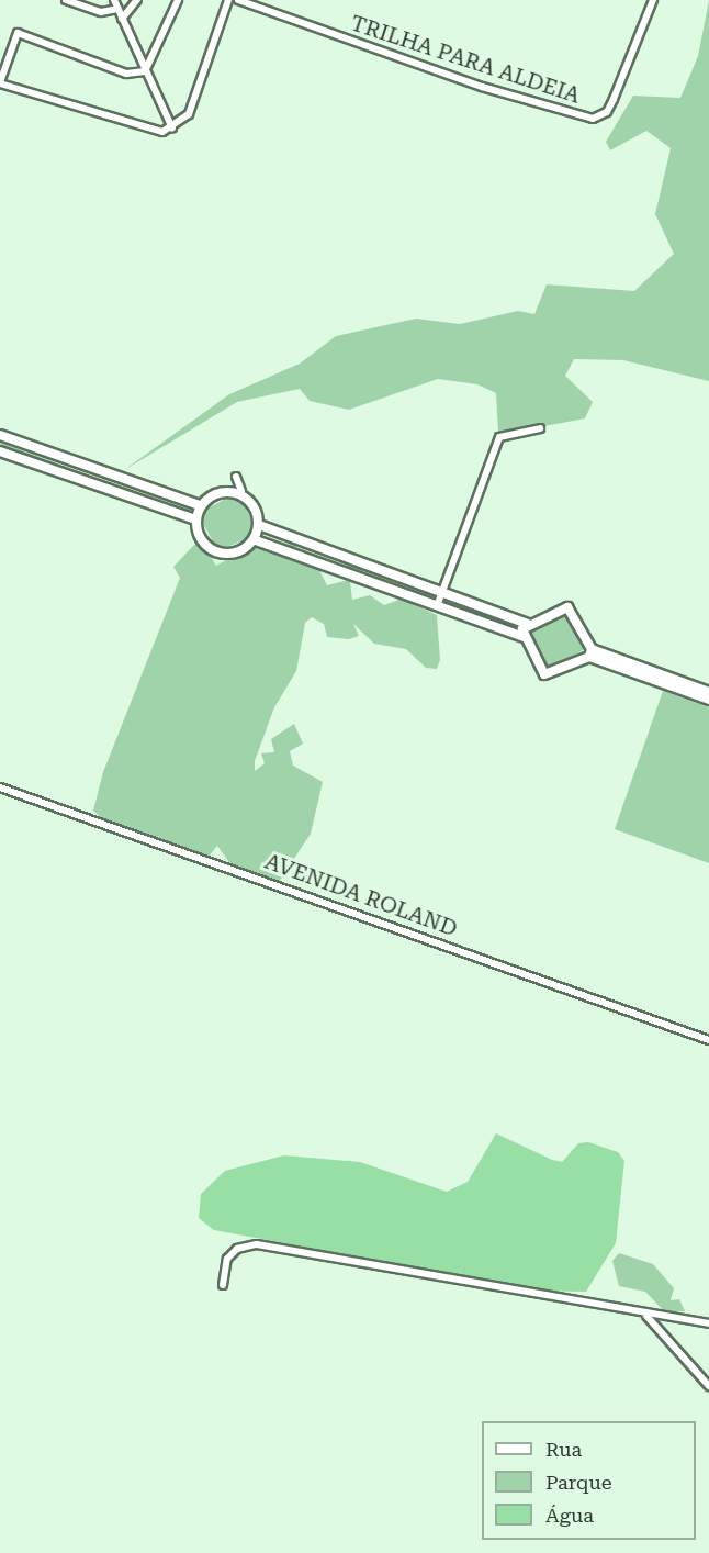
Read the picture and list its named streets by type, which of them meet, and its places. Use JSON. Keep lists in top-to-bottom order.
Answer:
{
  "streets": {
    "street": ["TRILHA PARA ALDEIA", "AVENIDA ROLAND"]
  },
  "legend": ["Rua", "Parque", "Água"]
}
